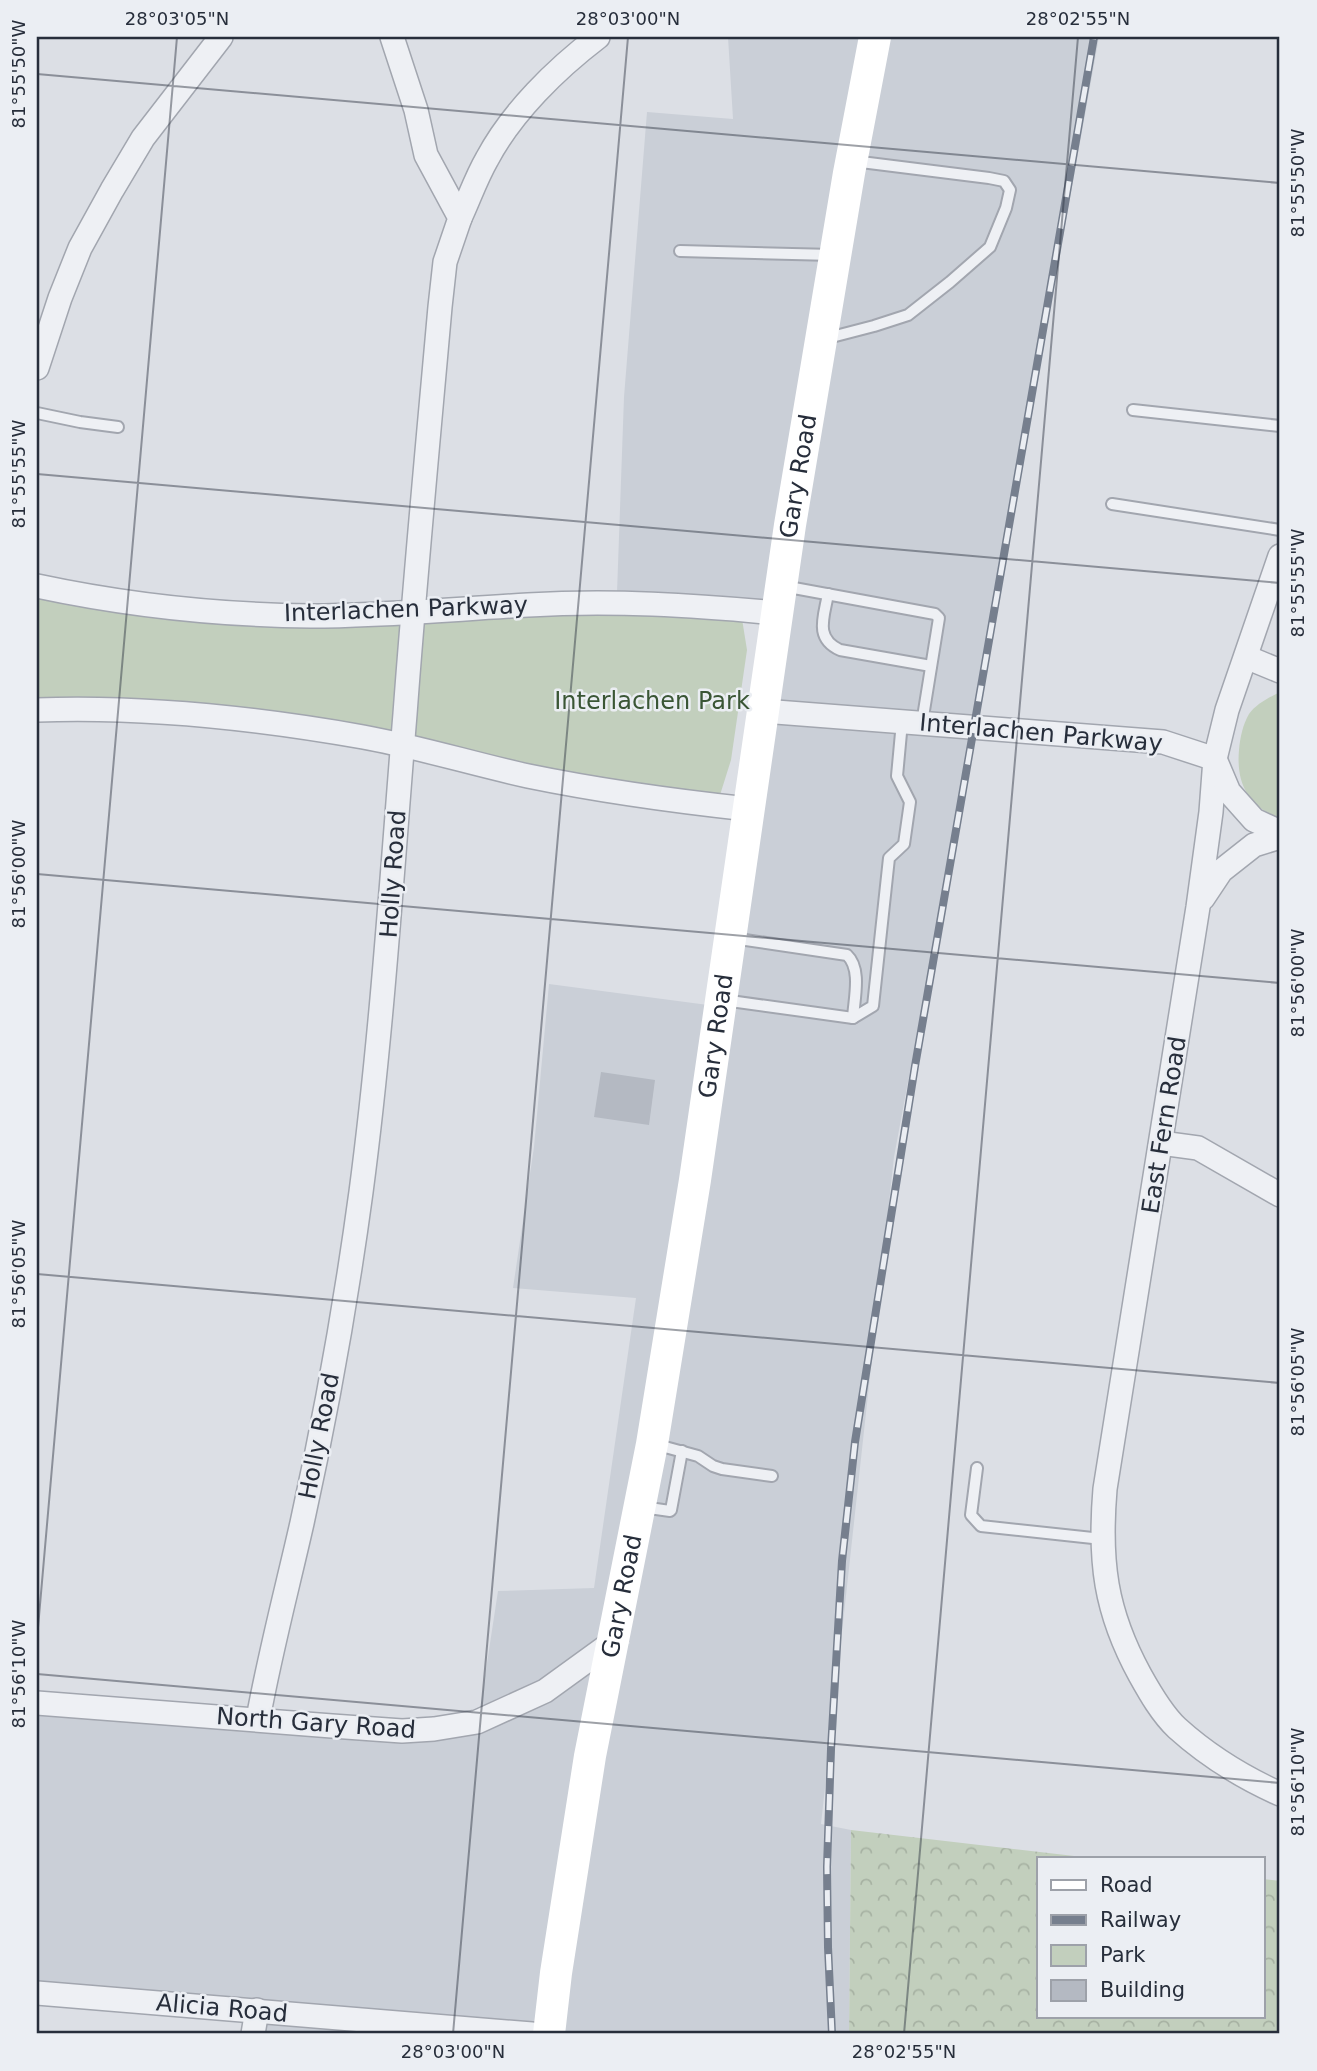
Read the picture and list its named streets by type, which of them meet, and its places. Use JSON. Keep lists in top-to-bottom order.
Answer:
{
  "streets": {
    "main road": ["Gary Road"],
    "street": [
      "Interlachen Parkway",
      "Holly Road",
      "East Fern Road",
      "North Gary Road",
      "Alicia Road"
    ]
  },
  "crossings": [
    ["Gary Road", "Interlachen Parkway"],
    ["Gary Road", "North Gary Road"],
    ["Interlachen Parkway", "Holly Road"],
    ["Interlachen Parkway", "East Fern Road"],
    ["Holly Road", "North Gary Road"]
  ],
  "parks": ["Interlachen Park"],
  "legend": [
    "Road",
    "Railway",
    "Park",
    "Building"
  ],
  "coordinates": [
    "28°03'05\"N",
    "28°03'00\"N",
    "28°02'55\"N",
    "81°55'50\"W",
    "81°55'55\"W",
    "81°56'00\"W",
    "81°56'05\"W",
    "81°56'10\"W"
  ]
}
